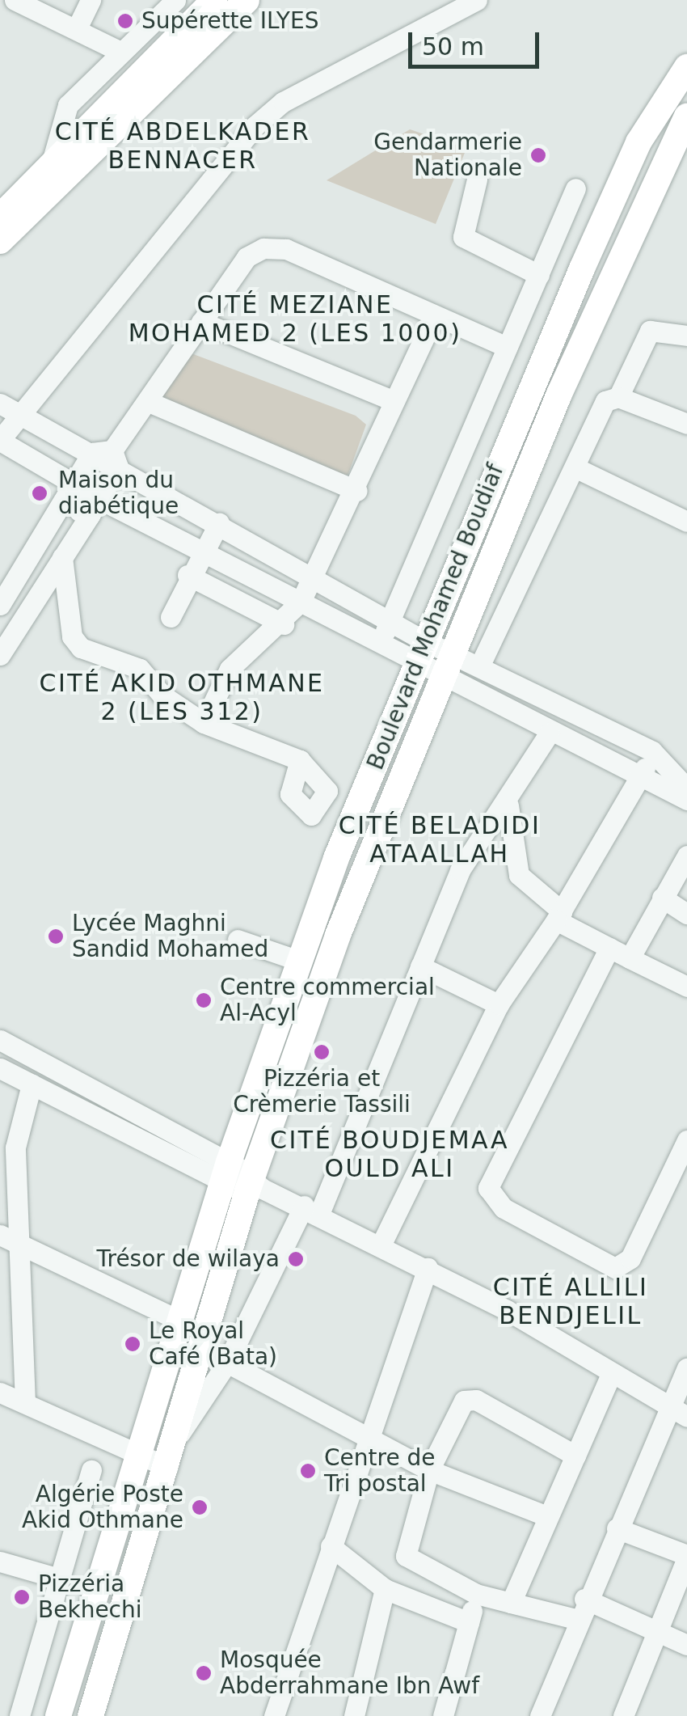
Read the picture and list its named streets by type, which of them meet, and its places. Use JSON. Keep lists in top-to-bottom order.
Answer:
{
  "streets": {
    "main road": ["Boulevard Mohamed Boudiaf"]
  },
  "districts": [
    "CITÉ ABDELKADER BENNACER",
    "CITÉ MEZIANE MOHAMED 2 (LES 1000)",
    "CITÉ AKID OTHMANE 2 (LES 312)",
    "CITÉ BELADIDI ATAALLAH",
    "CITÉ BOUDJEMAA OULD ALI",
    "CITÉ ALLILI BENDJELIL"
  ],
  "places": [
    "Supérette ILYES",
    "Gendarmerie Nationale",
    "Maison du diabétique",
    "Lycée Maghni Sandid Mohamed",
    "Centre commercial Al-Acyl",
    "Pizzéria et Crèmerie Tassili",
    "Trésor de wilaya",
    "Le Royal Café (Bata)",
    "Centre de Tri postal",
    "Algérie Poste Akid Othmane",
    "Pizzéria Bekhechi",
    "Mosquée Abderrahmane Ibn Awf"
  ],
  "scale_bar": "50 m"
}
